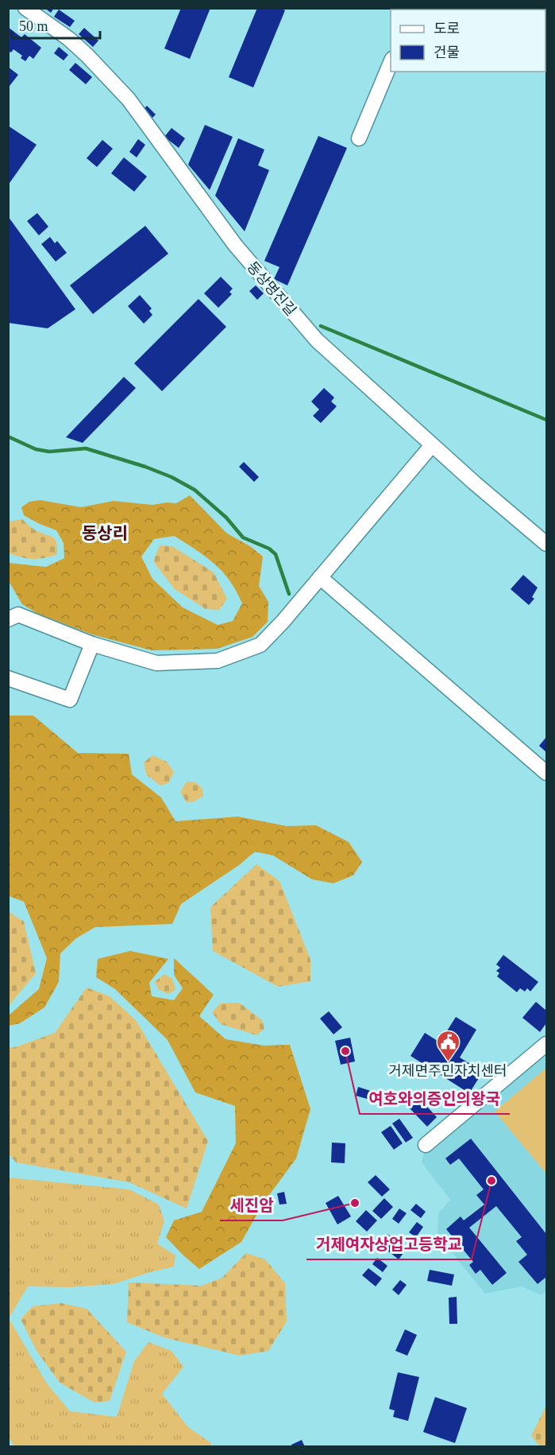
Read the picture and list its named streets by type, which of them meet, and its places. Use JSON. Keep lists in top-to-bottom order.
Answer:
{
  "streets": {
    "street": ["동상명진길"]
  },
  "districts": ["동상리"],
  "places": {
    "other": ["여호와의증인의왕국", "거제여자상업고등학교", "세진암"],
    "public building": ["거제면주민자치센터"]
  },
  "legend": ["도로", "건물"],
  "scale_bar": "50 m"
}
